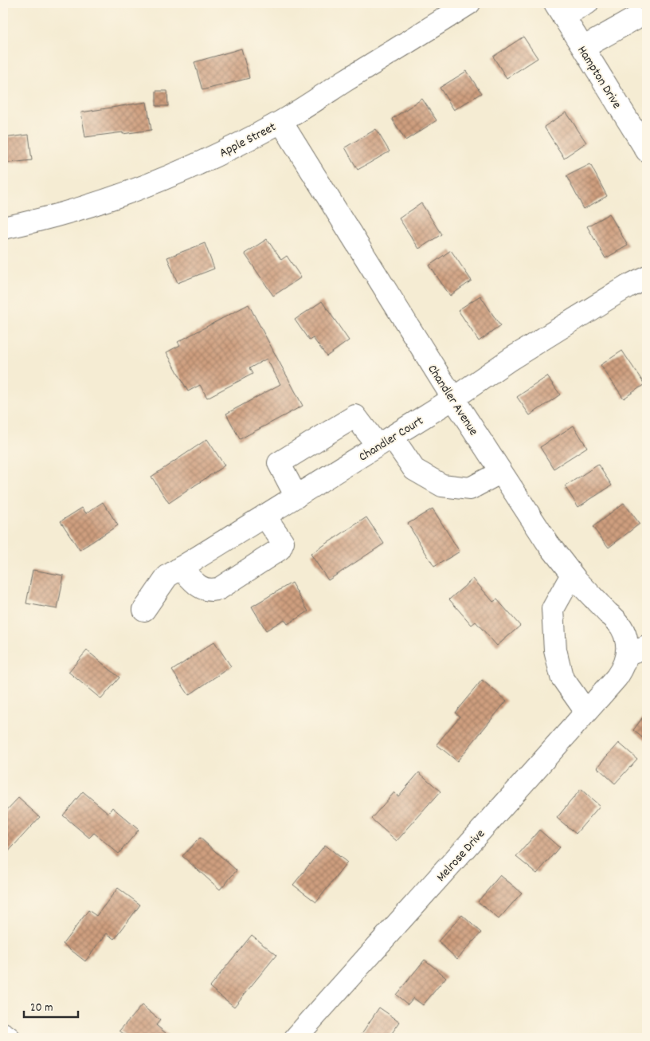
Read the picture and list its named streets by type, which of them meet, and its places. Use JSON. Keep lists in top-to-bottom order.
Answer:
{
  "streets": {
    "street": [
      "Hampton Drive",
      "Apple Street",
      "Chandler Avenue",
      "Chandler Court",
      "Melrose Drive"
    ]
  },
  "crossings": [
    ["Apple Street", "Chandler Avenue"],
    ["Chandler Avenue", "Chandler Court"],
    ["Chandler Avenue", "Melrose Drive"]
  ],
  "scale_bar": "20 m"
}
